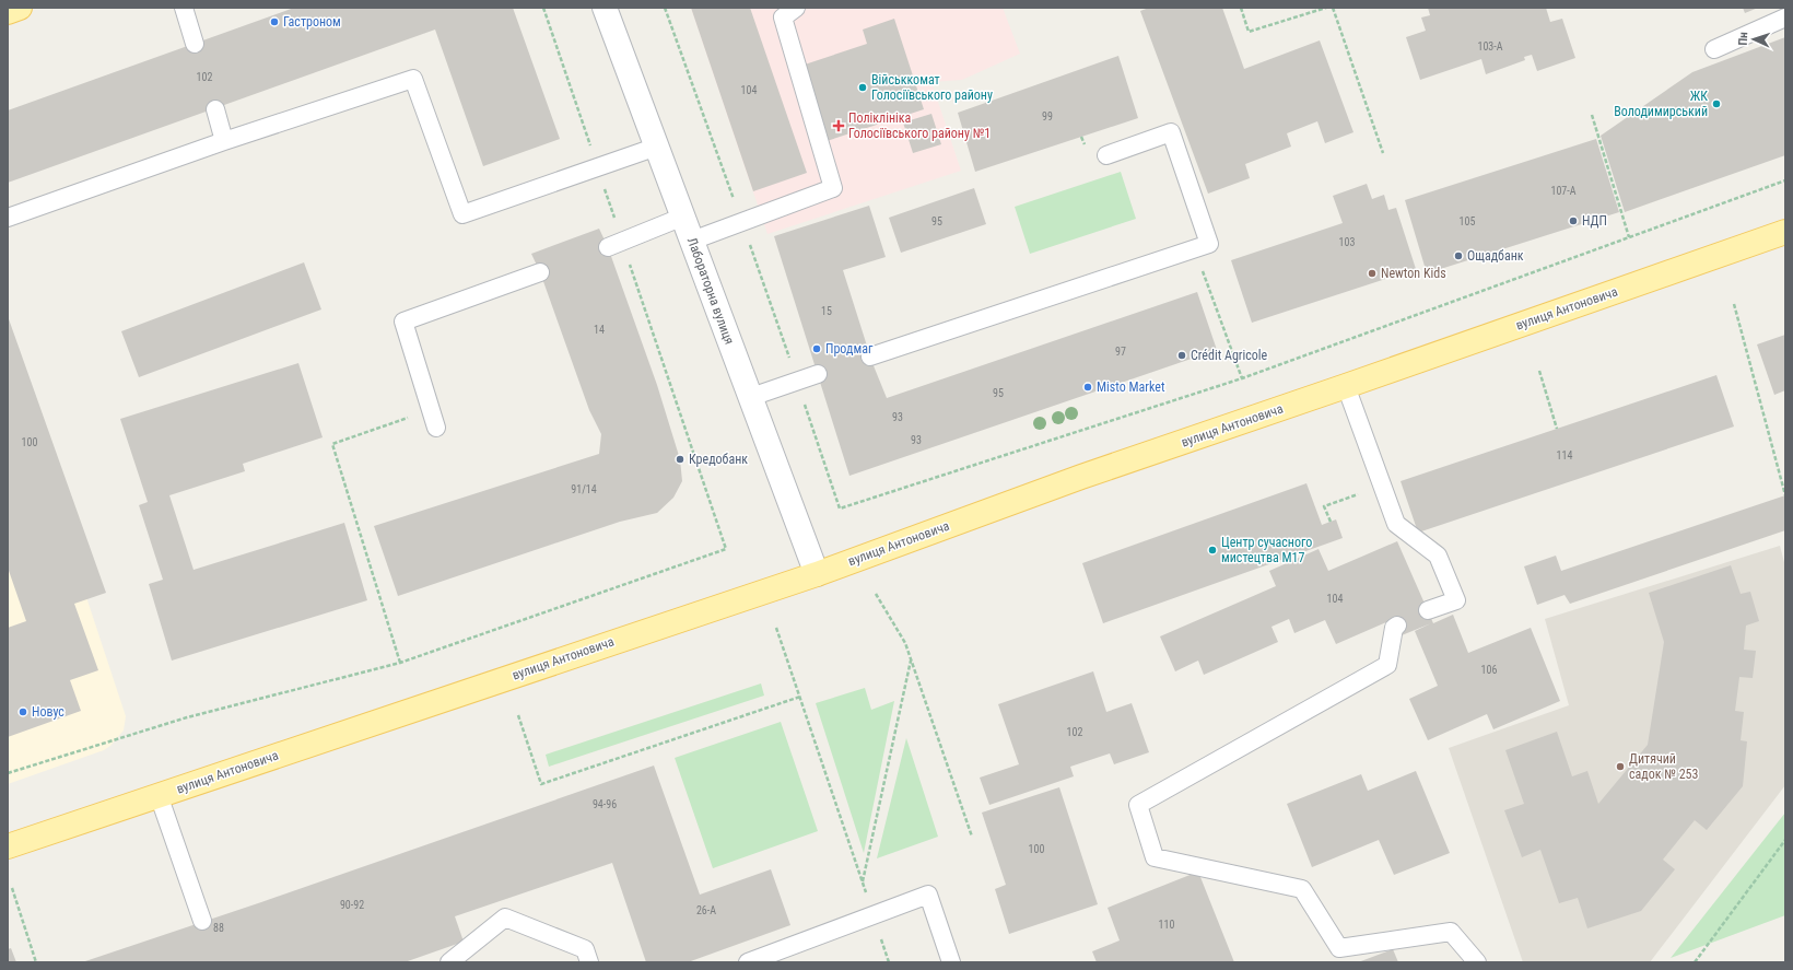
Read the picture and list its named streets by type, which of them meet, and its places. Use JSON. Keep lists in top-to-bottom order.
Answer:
{
  "streets": {
    "main road": ["вулиця Антоновича"],
    "street": ["Лабораторна вулиця"]
  },
  "crossings": [
    ["Лабораторна вулиця", "вулиця Антоновича"]
  ],
  "places": {
    "other": [
      "Гастроном",
      "Військкомат Голосіївського району",
      "ЖК Володимирський",
      "НДП",
      "Ощадбанк",
      "Newton Kids",
      "Продмаг",
      "Crédit Agricole",
      "Misto Market",
      "Кредобанк",
      "Центр сучасного мистецтва M17",
      "Новус",
      "Дитячий садок № 253"
    ],
    "health": ["Поліклініка Голосіївського району №1"]
  },
  "house_numbers": [
    "103-А",
    "102",
    "104",
    "99",
    "107-А",
    "95",
    "105",
    "103",
    "15",
    "14",
    "97",
    "95",
    "93",
    "93",
    "100",
    "114",
    "91/14",
    "104",
    "106",
    "102",
    "94-96",
    "100",
    "90-92",
    "26-А",
    "110",
    "88"
  ],
  "north": "left"
}
